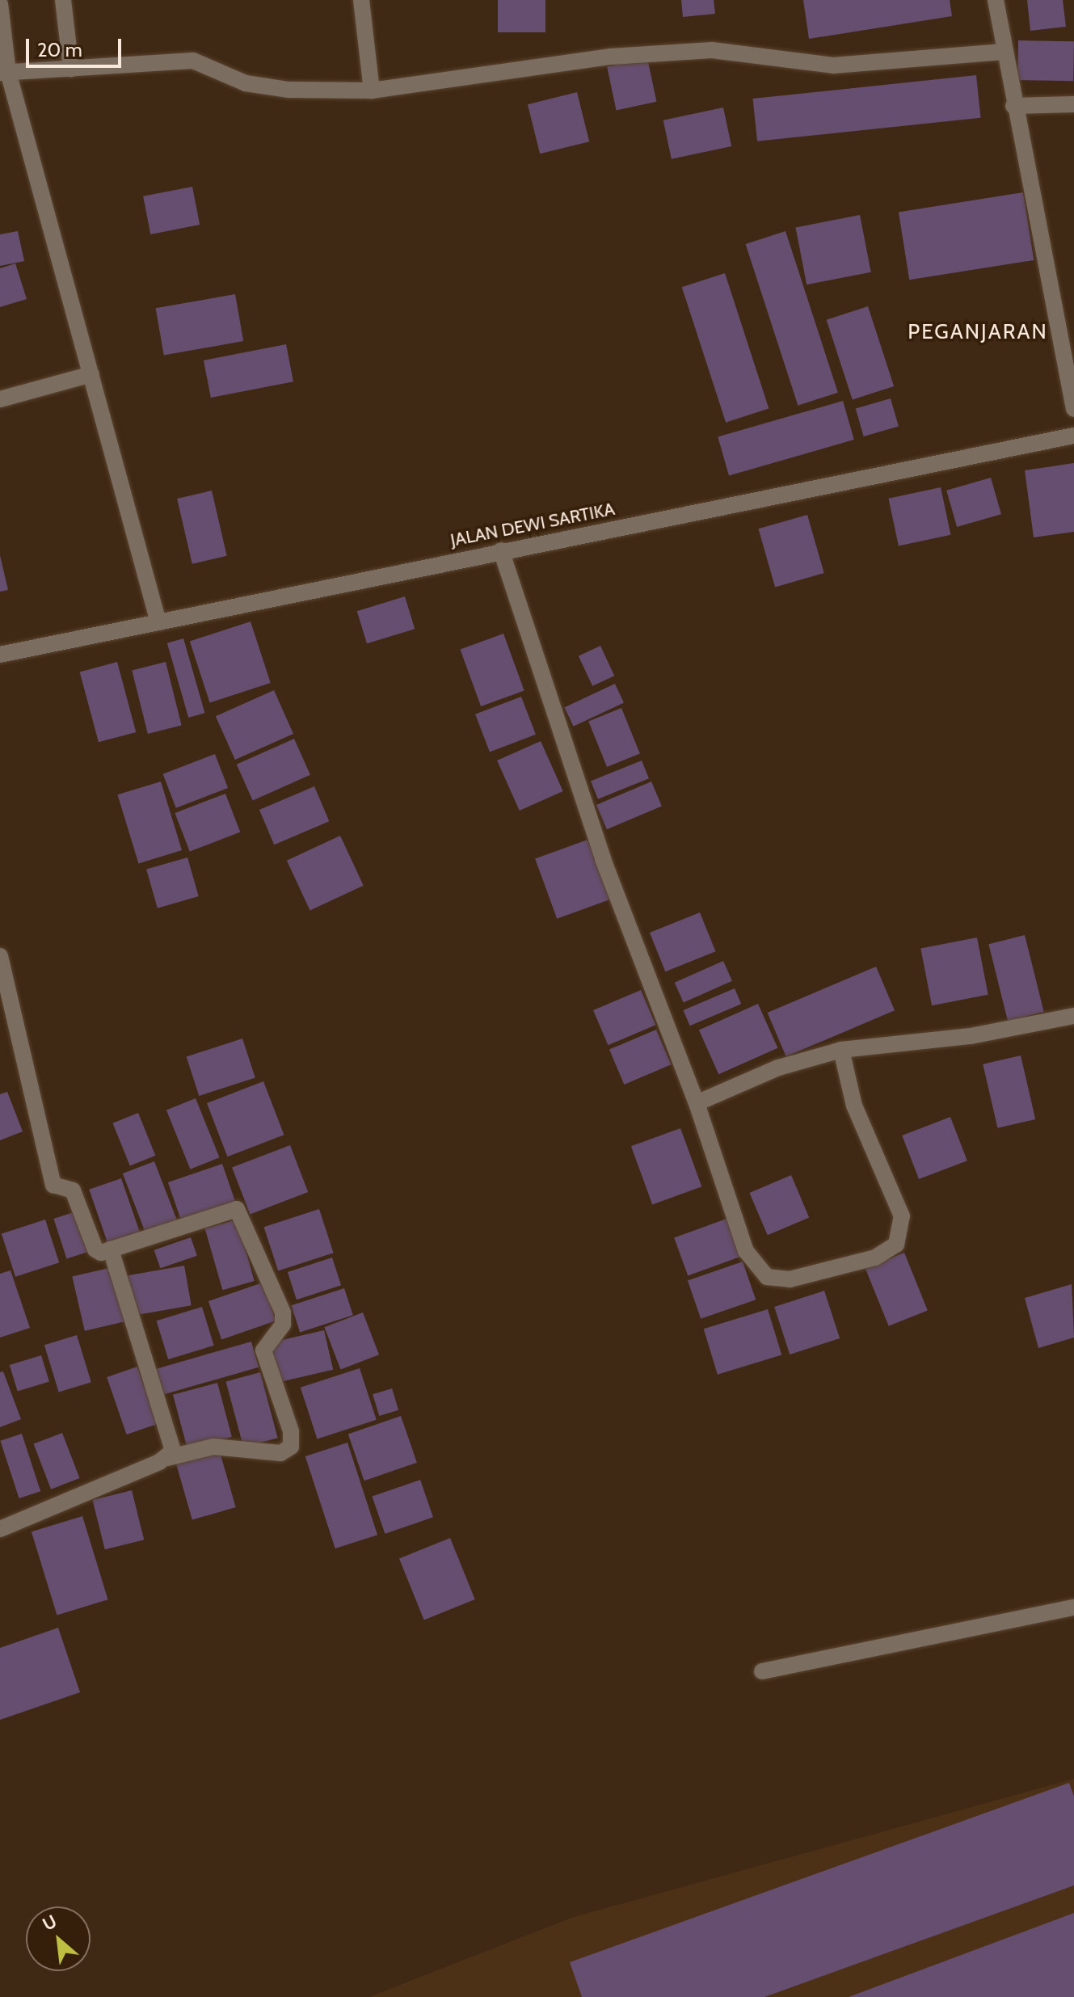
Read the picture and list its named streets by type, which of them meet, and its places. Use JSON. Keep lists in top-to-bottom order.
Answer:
{
  "streets": {
    "street": ["JALAN DEWI SARTIKA"]
  },
  "districts": ["PEGANJARAN"],
  "scale_bar": "20 m",
  "north": "top left"
}
